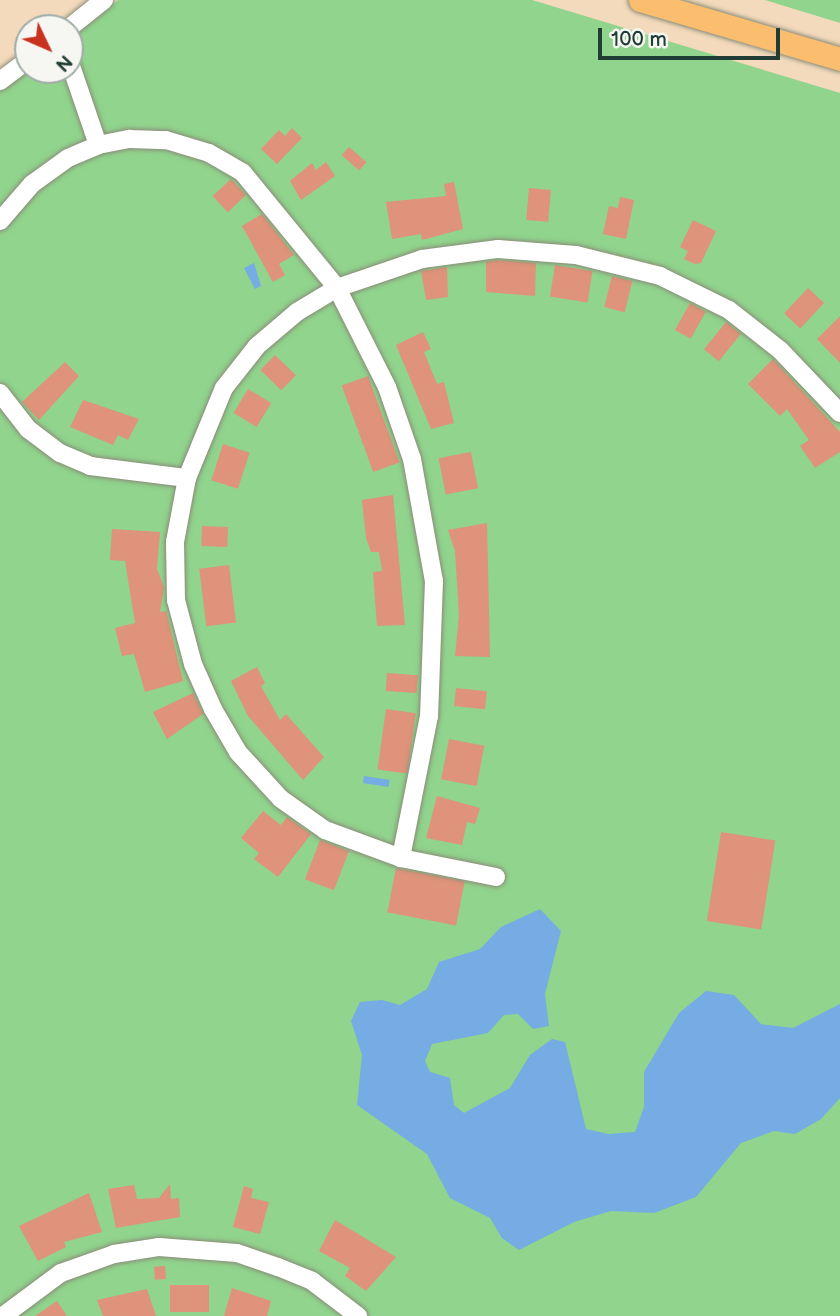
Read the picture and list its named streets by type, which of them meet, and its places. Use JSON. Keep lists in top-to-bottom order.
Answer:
{
  "scale_bar": "100 m",
  "north": "bottom right"
}
